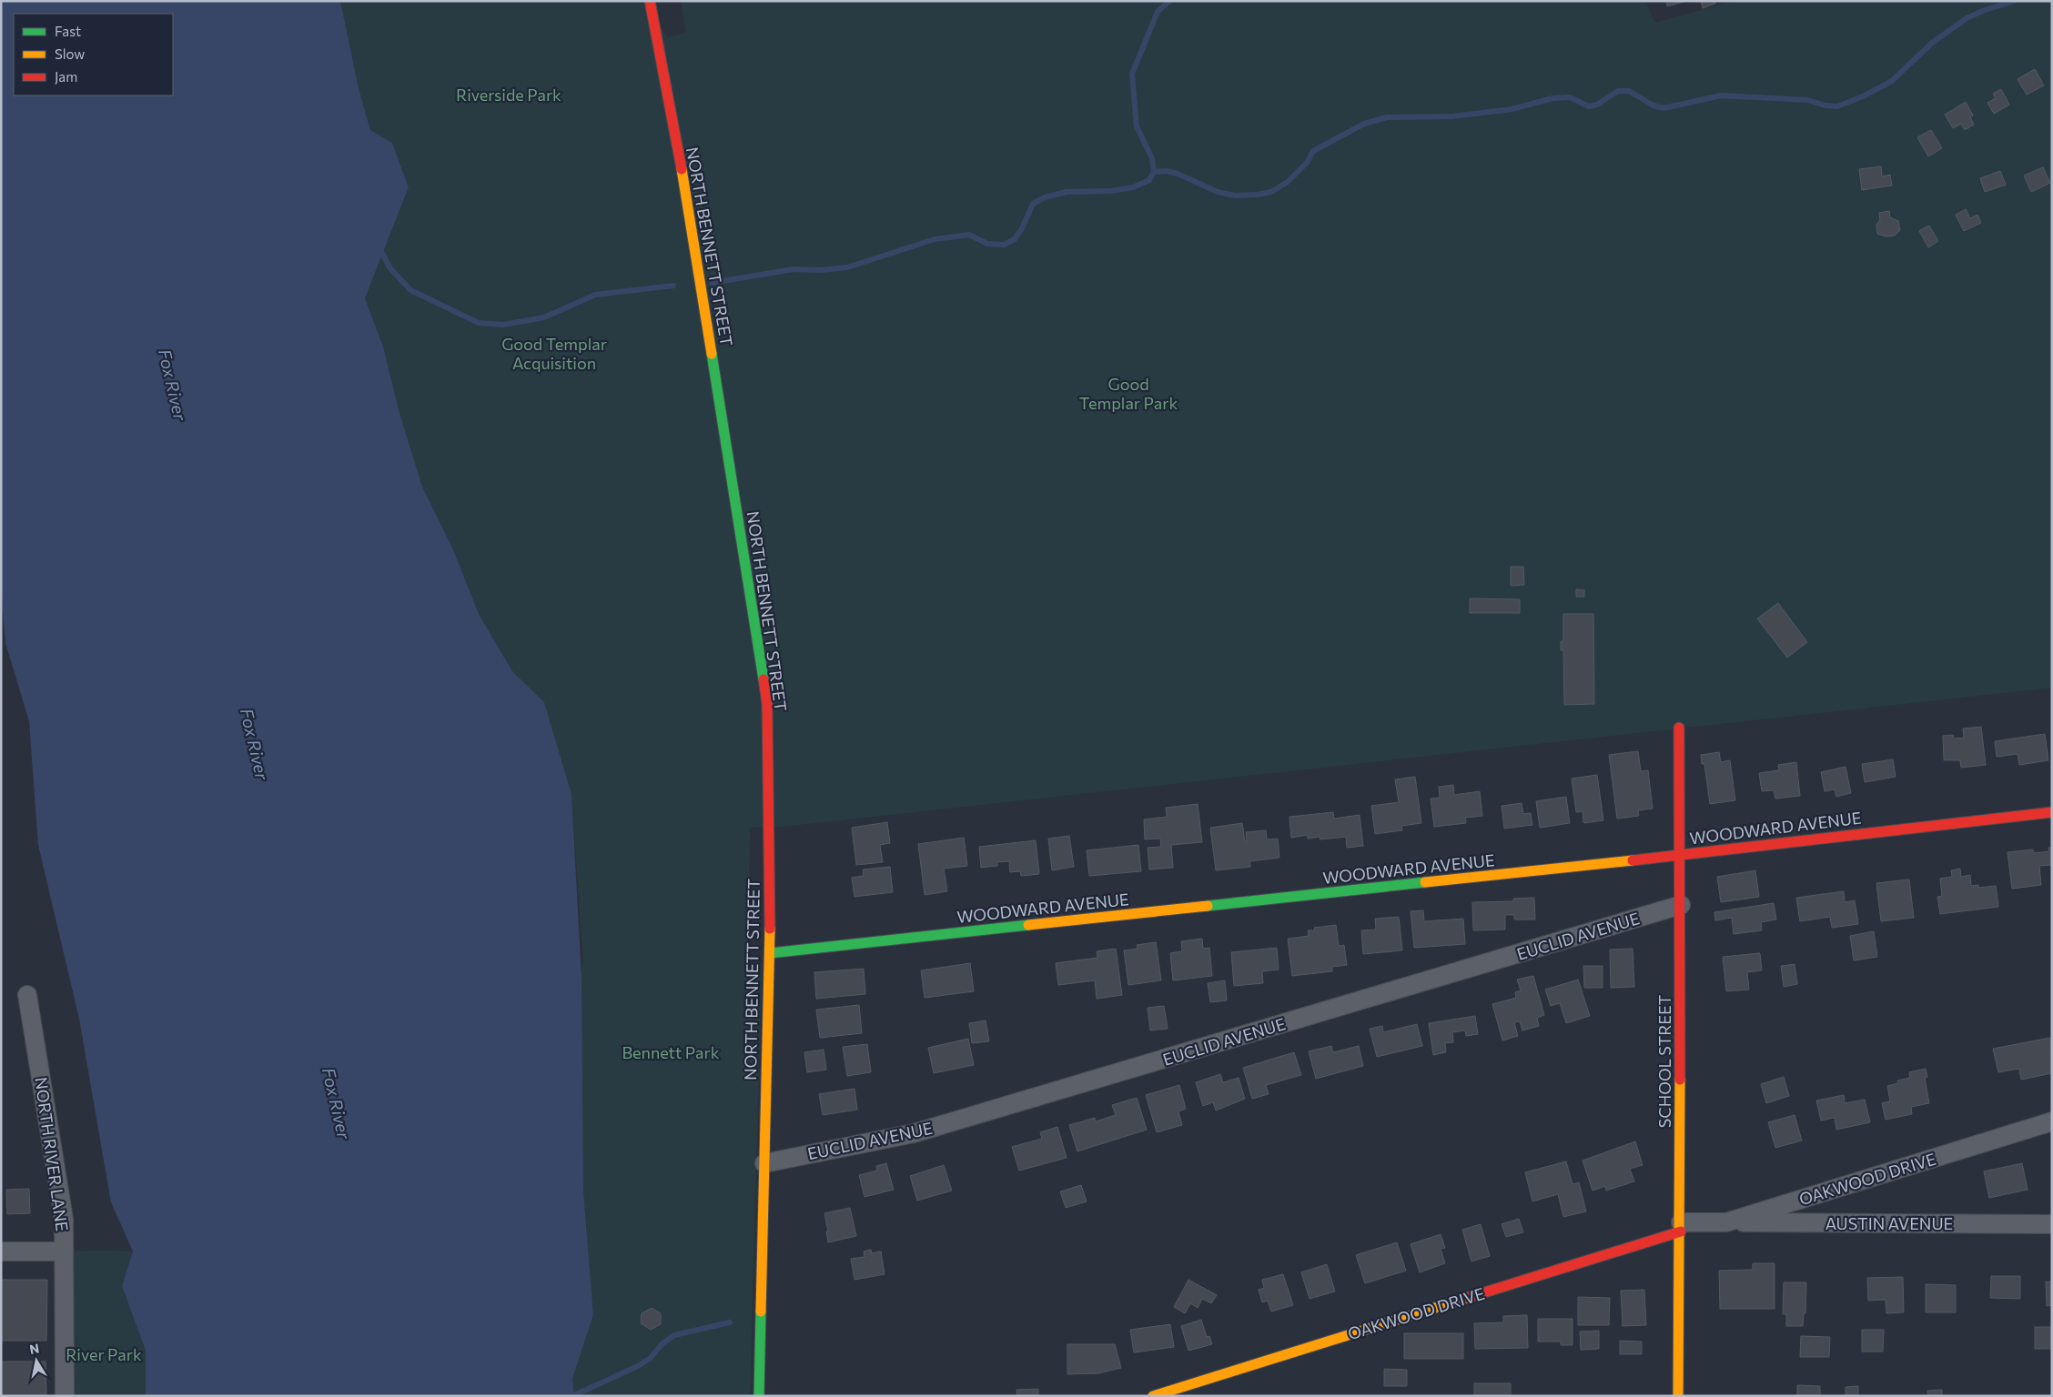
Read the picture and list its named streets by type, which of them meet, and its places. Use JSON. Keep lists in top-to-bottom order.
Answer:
{
  "streets": {
    "street": [
      "NORTH BENNETT STREET",
      "WOODWARD AVENUE",
      "EUCLID AVENUE",
      "SCHOOL STREET",
      "NORTH RIVER LANE",
      "OAKWOOD DRIVE",
      "AUSTIN AVENUE"
    ]
  },
  "crossings": [
    ["NORTH BENNETT STREET", "WOODWARD AVENUE"],
    ["NORTH BENNETT STREET", "EUCLID AVENUE"],
    ["WOODWARD AVENUE", "SCHOOL STREET"],
    ["EUCLID AVENUE", "SCHOOL STREET"],
    ["SCHOOL STREET", "OAKWOOD DRIVE"],
    ["OAKWOOD DRIVE", "AUSTIN AVENUE"]
  ],
  "water": ["Fox River"],
  "parks": [
    "Riverside Park",
    "Good Templar Acquisition",
    "Good Templar Park",
    "Bennett Park",
    "River Park"
  ],
  "legend": ["Fast", "Slow", "Jam"],
  "north": "top"
}
